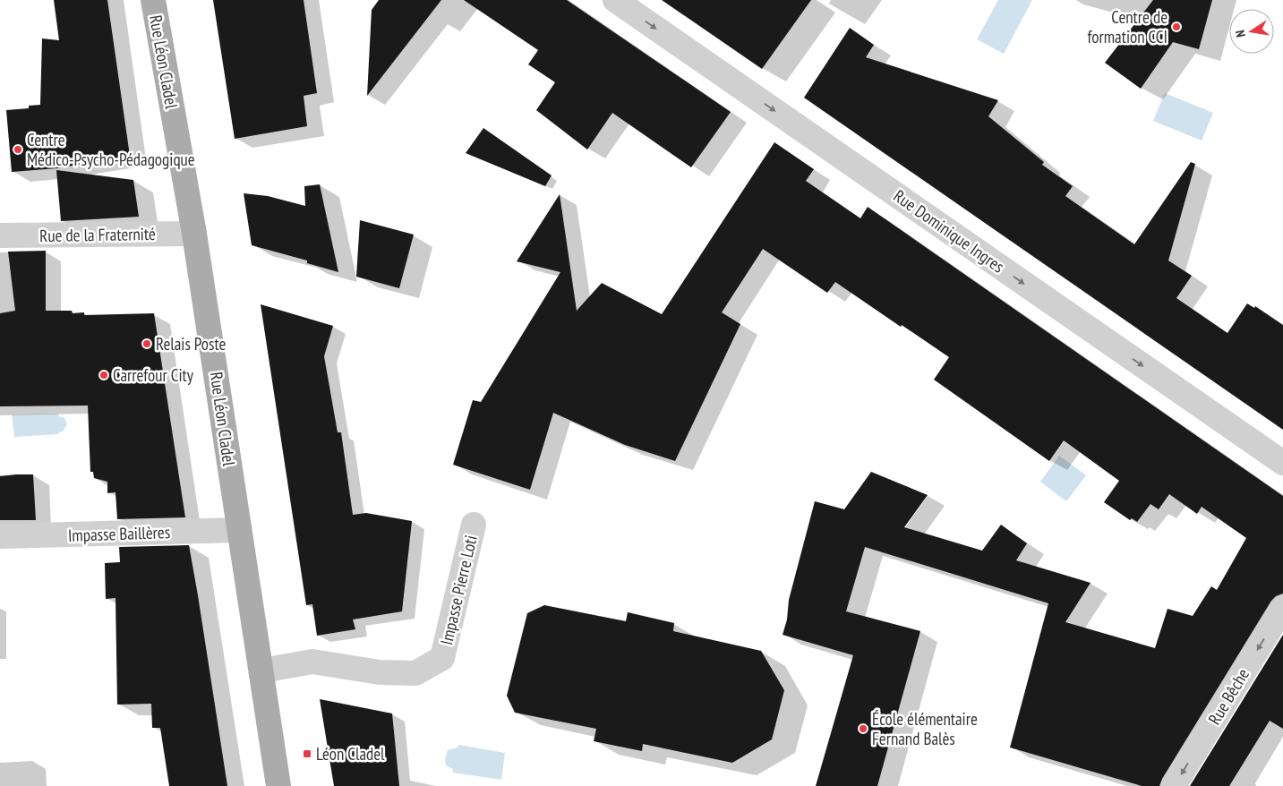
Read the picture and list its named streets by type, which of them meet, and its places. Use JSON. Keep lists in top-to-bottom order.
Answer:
{
  "streets": {
    "main road": ["Rue Léon Cladel"],
    "street": [
      "Rue Dominique Ingres",
      "Rue de la Fraternité",
      "Impasse Baillères",
      "Impasse Pierre Loti",
      "Rue Bêche"
    ]
  },
  "crossings": [
    ["Rue Léon Cladel", "Rue de la Fraternité"],
    ["Rue Léon Cladel", "Impasse Baillères"],
    ["Rue Léon Cladel", "Impasse Pierre Loti"]
  ],
  "one_way": ["Rue Dominique Ingres", "Rue Bêche"],
  "places": {
    "other": [
      "Centre de formation CCI",
      "Centre Médico-Psycho-Pédagogique",
      "Relais Poste",
      "Carrefour City",
      "École élémentaire Fernand Balès"
    ],
    "transit": ["Léon Cladel"]
  },
  "north": "left"
}
